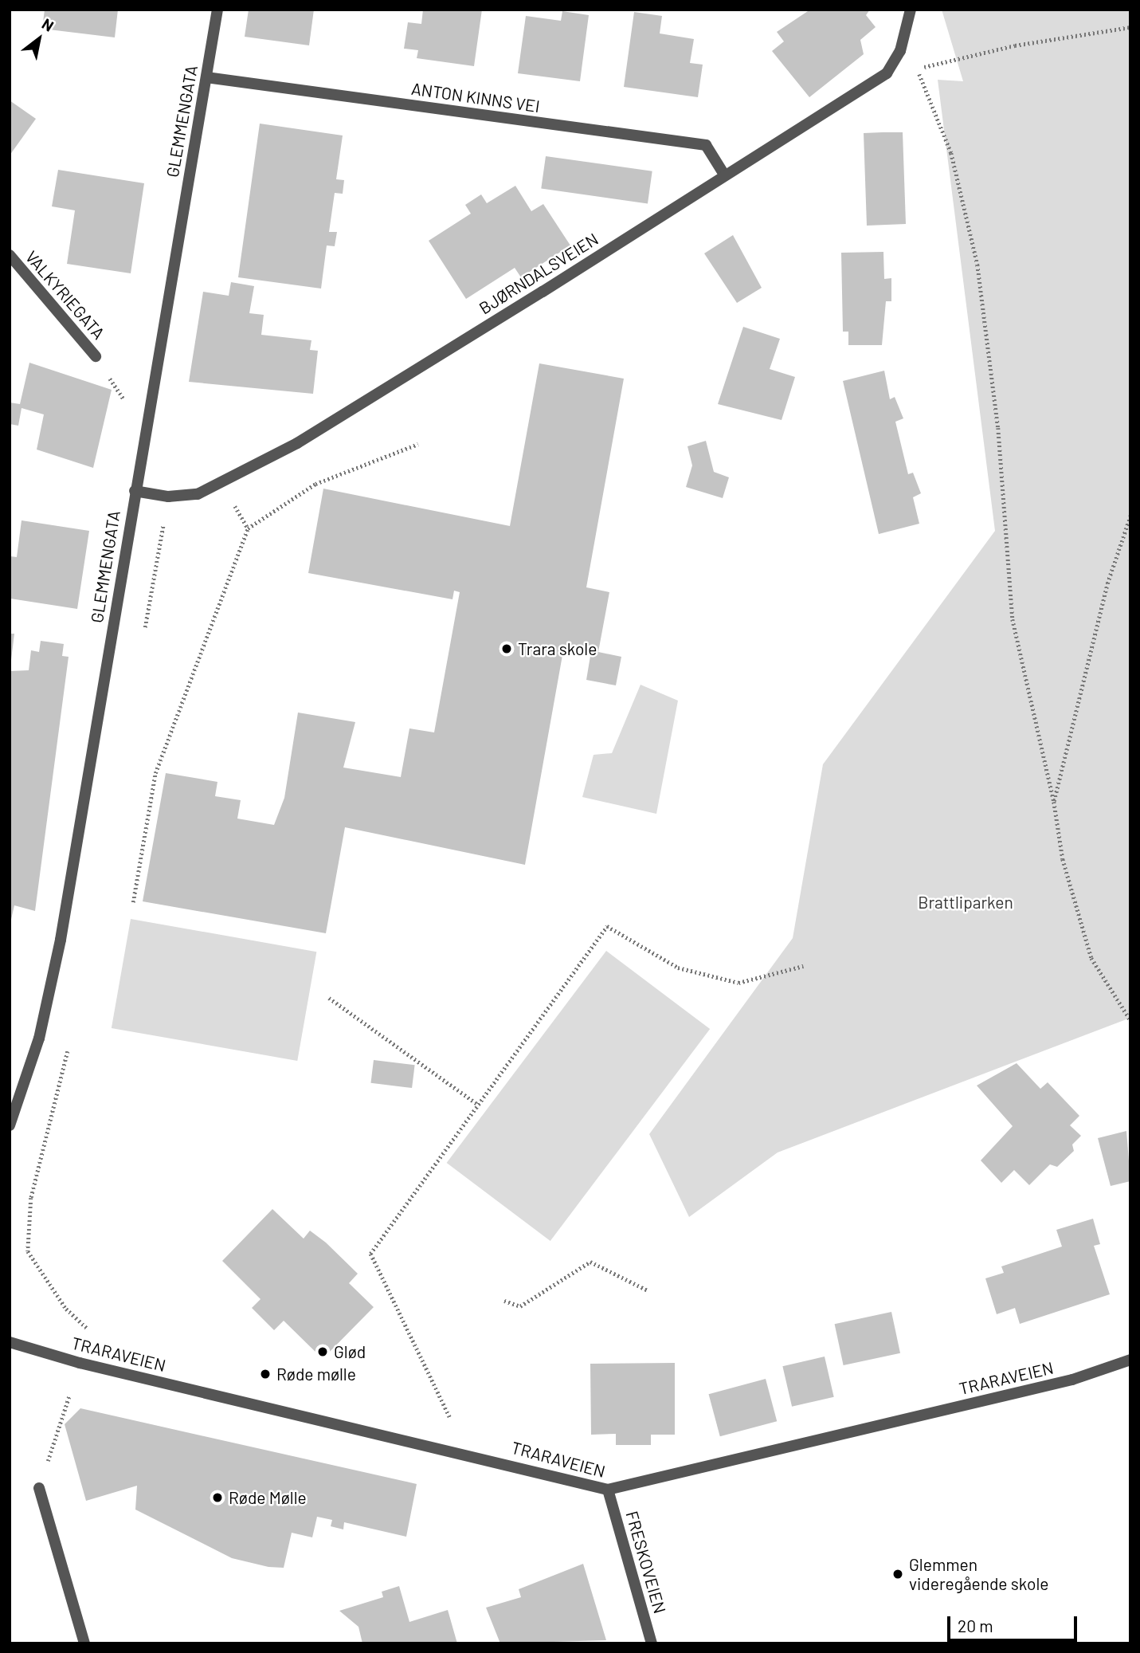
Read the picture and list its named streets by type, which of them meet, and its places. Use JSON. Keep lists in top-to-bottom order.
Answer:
{
  "streets": {
    "street": [
      "ANTON KINNS VEI",
      "GLEMMENGATA",
      "BJØRNDALSVEIEN",
      "VALKYRIEGATA",
      "TRARAVEIEN",
      "FRESKOVEIEN"
    ]
  },
  "crossings": [
    ["ANTON KINNS VEI", "GLEMMENGATA"],
    ["ANTON KINNS VEI", "BJØRNDALSVEIEN"],
    ["GLEMMENGATA", "BJØRNDALSVEIEN"],
    ["TRARAVEIEN", "FRESKOVEIEN"]
  ],
  "parks": ["Brattliparken"],
  "places": [
    "Trara skole",
    "Glød",
    "Røde mølle",
    "Røde Mølle",
    "Glemmen videregående skole"
  ],
  "scale_bar": "20 m",
  "north": "top right"
}
